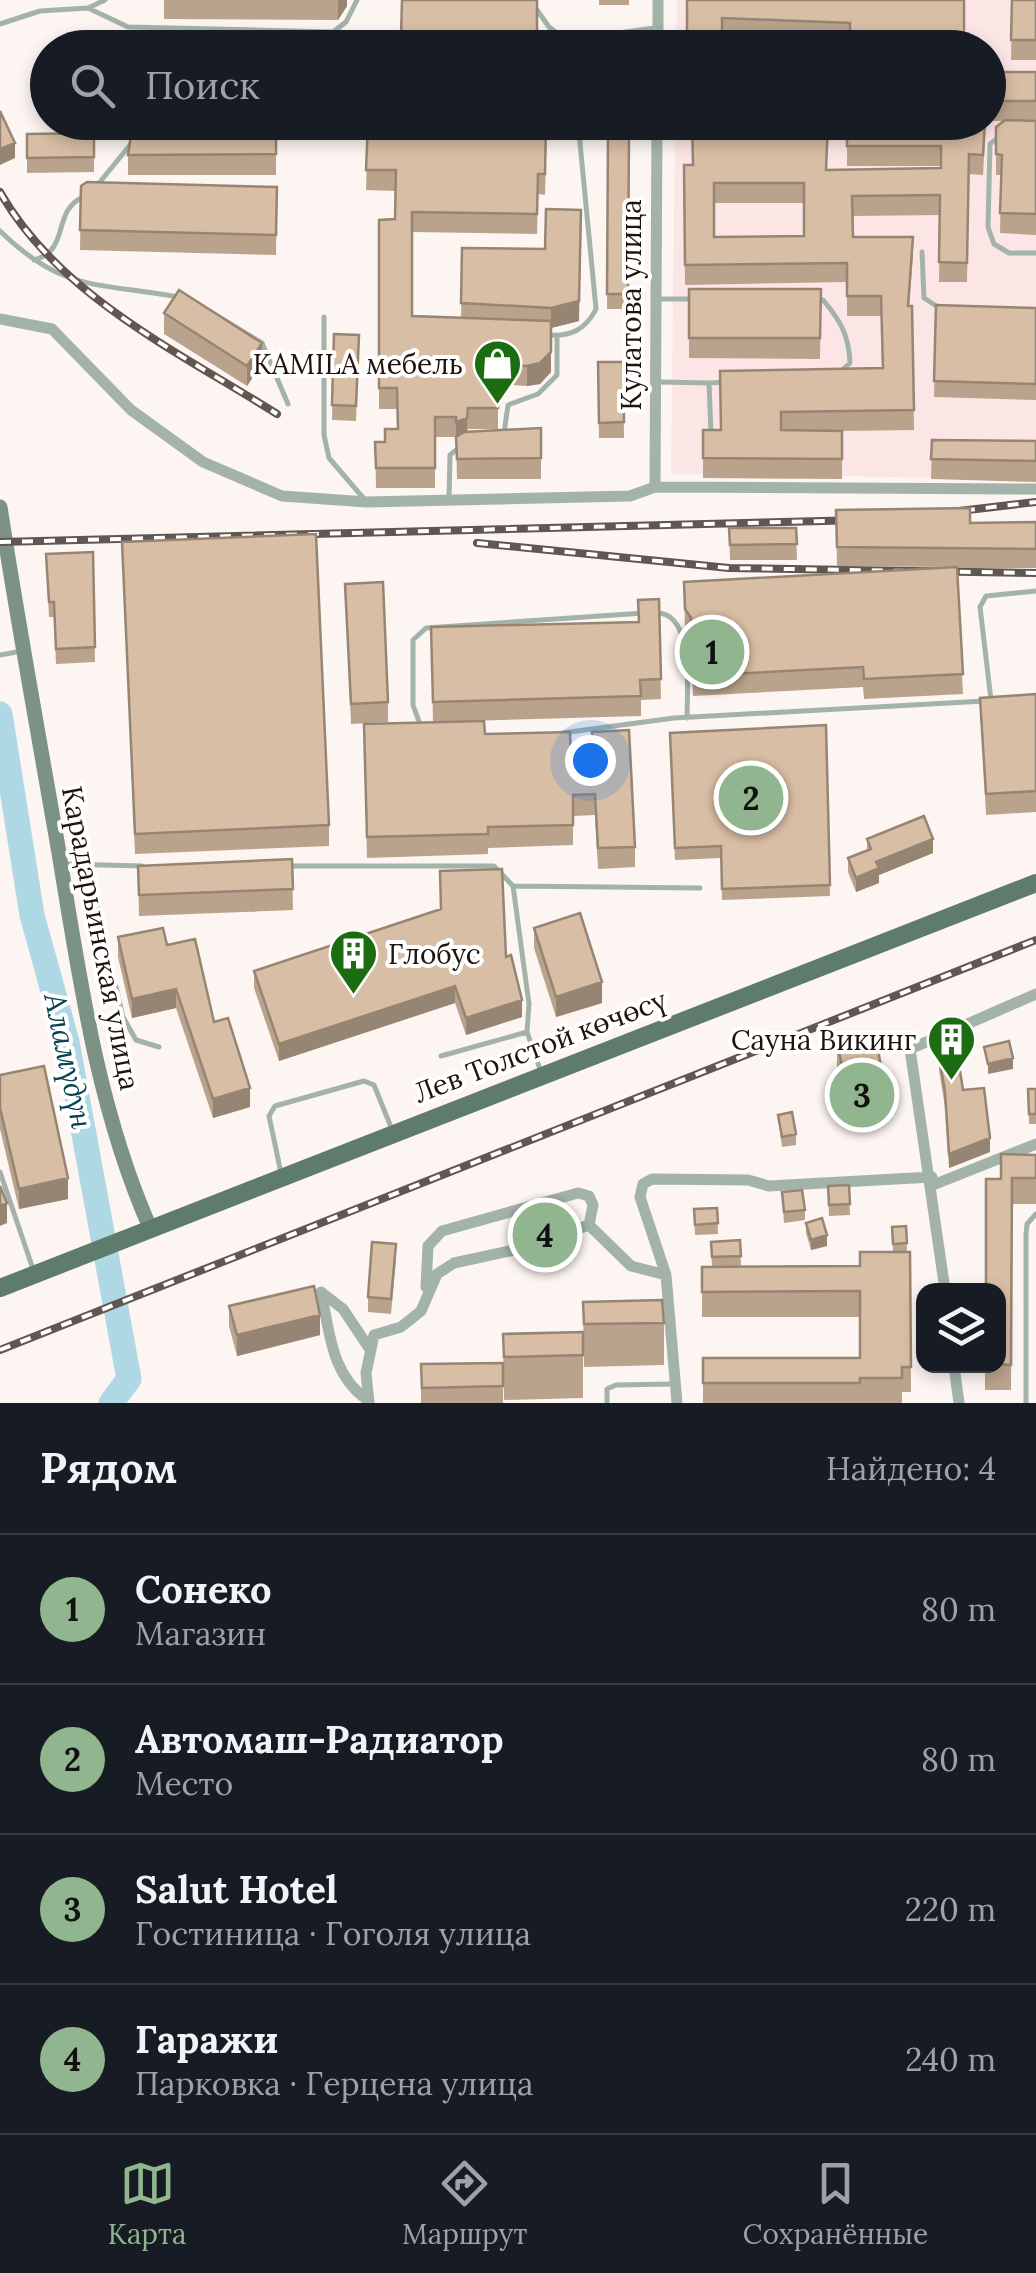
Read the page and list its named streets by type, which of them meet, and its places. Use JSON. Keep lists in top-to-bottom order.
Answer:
{
  "streets": {
    "main road": ["Лев Толстой көчөсү"],
    "street": ["Кулатова улица", "Карадарьинская улица"]
  },
  "crossings": [
    ["Карадарьинская улица", "Лев Толстой көчөсү"]
  ],
  "water": ["Аламүдүн"],
  "places": {
    "shop": ["KAMILA мебель"],
    "building": ["Глобус", "Сауна Викинг"]
  },
  "page": {
    "search": "Поиск",
    "pins": [
      "1",
      "2",
      "3",
      "4"
    ],
    "heading": ["Рядом", "Найдено: 4"],
    "list": [
      {
        "mark": "1",
        "name": "Сонеко",
        "note": "Магазин",
        "value": "80 m"
      },
      {
        "mark": "2",
        "name": "Автомаш-Радиатор",
        "note": "Место",
        "value": "80 m"
      },
      {
        "mark": "3",
        "name": "Salut Hotel",
        "note": "Гостиница · Гоголя улица",
        "value": "220 m"
      },
      {
        "mark": "4",
        "name": "Гаражи",
        "note": "Парковка · Герцена улица",
        "value": "240 m"
      }
    ],
    "nav": ["Карта", "Маршрут", "Сохранённые"]
  }
}
